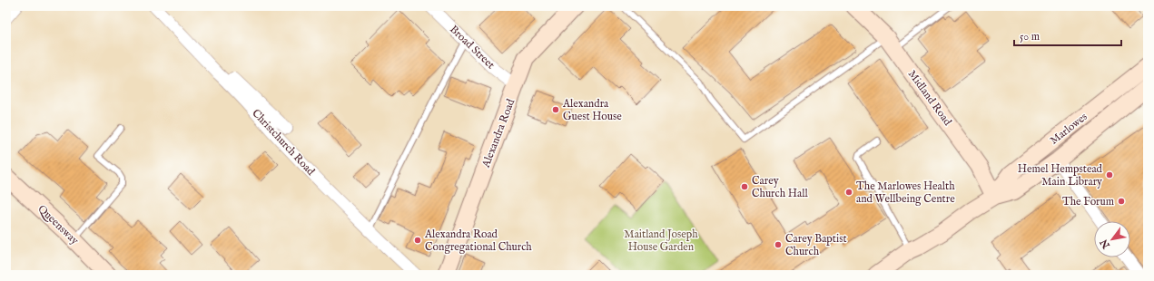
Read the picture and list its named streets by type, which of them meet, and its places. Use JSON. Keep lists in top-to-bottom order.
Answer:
{
  "streets": {
    "street": [
      "Broad Street",
      "Midland Road",
      "Marlowes",
      "Alexandra Road",
      "Christchurch Road",
      "Queensway"
    ]
  },
  "crossings": [
    ["Broad Street", "Alexandra Road"],
    ["Midland Road", "Marlowes"]
  ],
  "parks": ["Maitland Joseph House Garden"],
  "places": [
    "Alexandra Guest House",
    "Hemel Hempstead Main Library",
    "Carey Church Hall",
    "The Marlowes Health and Wellbeing Centre",
    "The Forum",
    "Alexandra Road Congregational Church",
    "Carey Baptist Church"
  ],
  "scale_bar": "50 m",
  "north": "bottom left"
}
